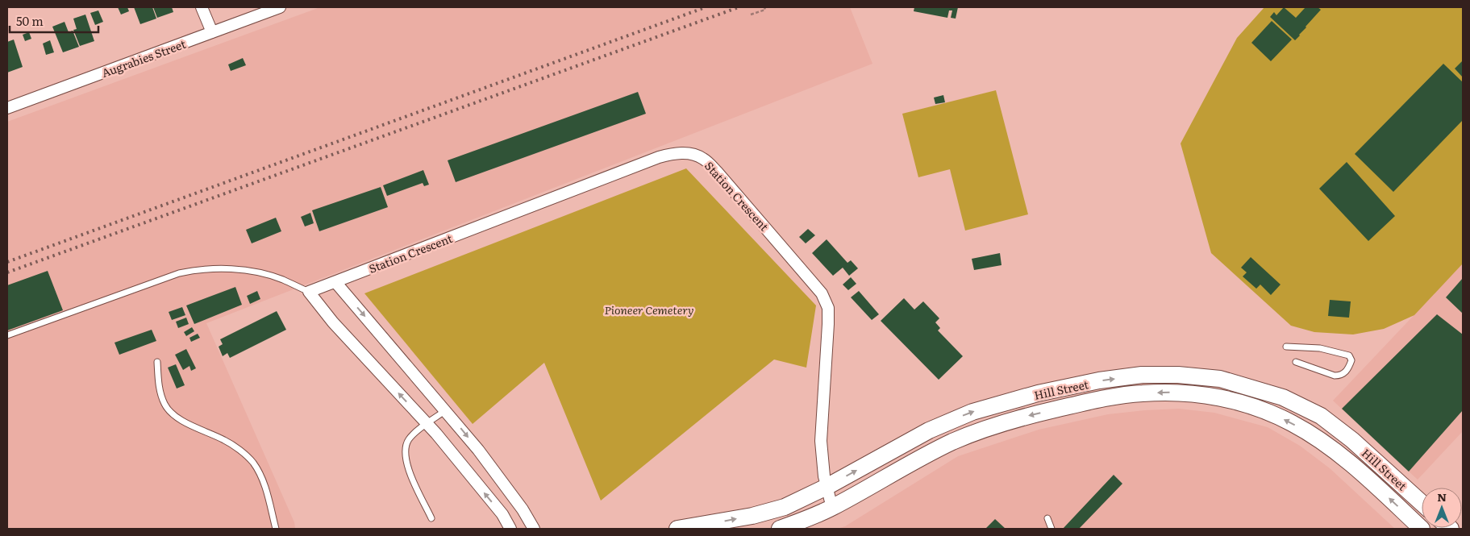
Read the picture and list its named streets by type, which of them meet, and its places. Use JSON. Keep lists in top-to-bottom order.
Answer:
{
  "streets": {
    "street": ["Augrabies Street", "Station Crescent", "Hill Street"]
  },
  "crossings": [
    ["Station Crescent", "Hill Street"]
  ],
  "parks": ["Pioneer Cemetery"],
  "scale_bar": "50 m",
  "north": "top"
}
